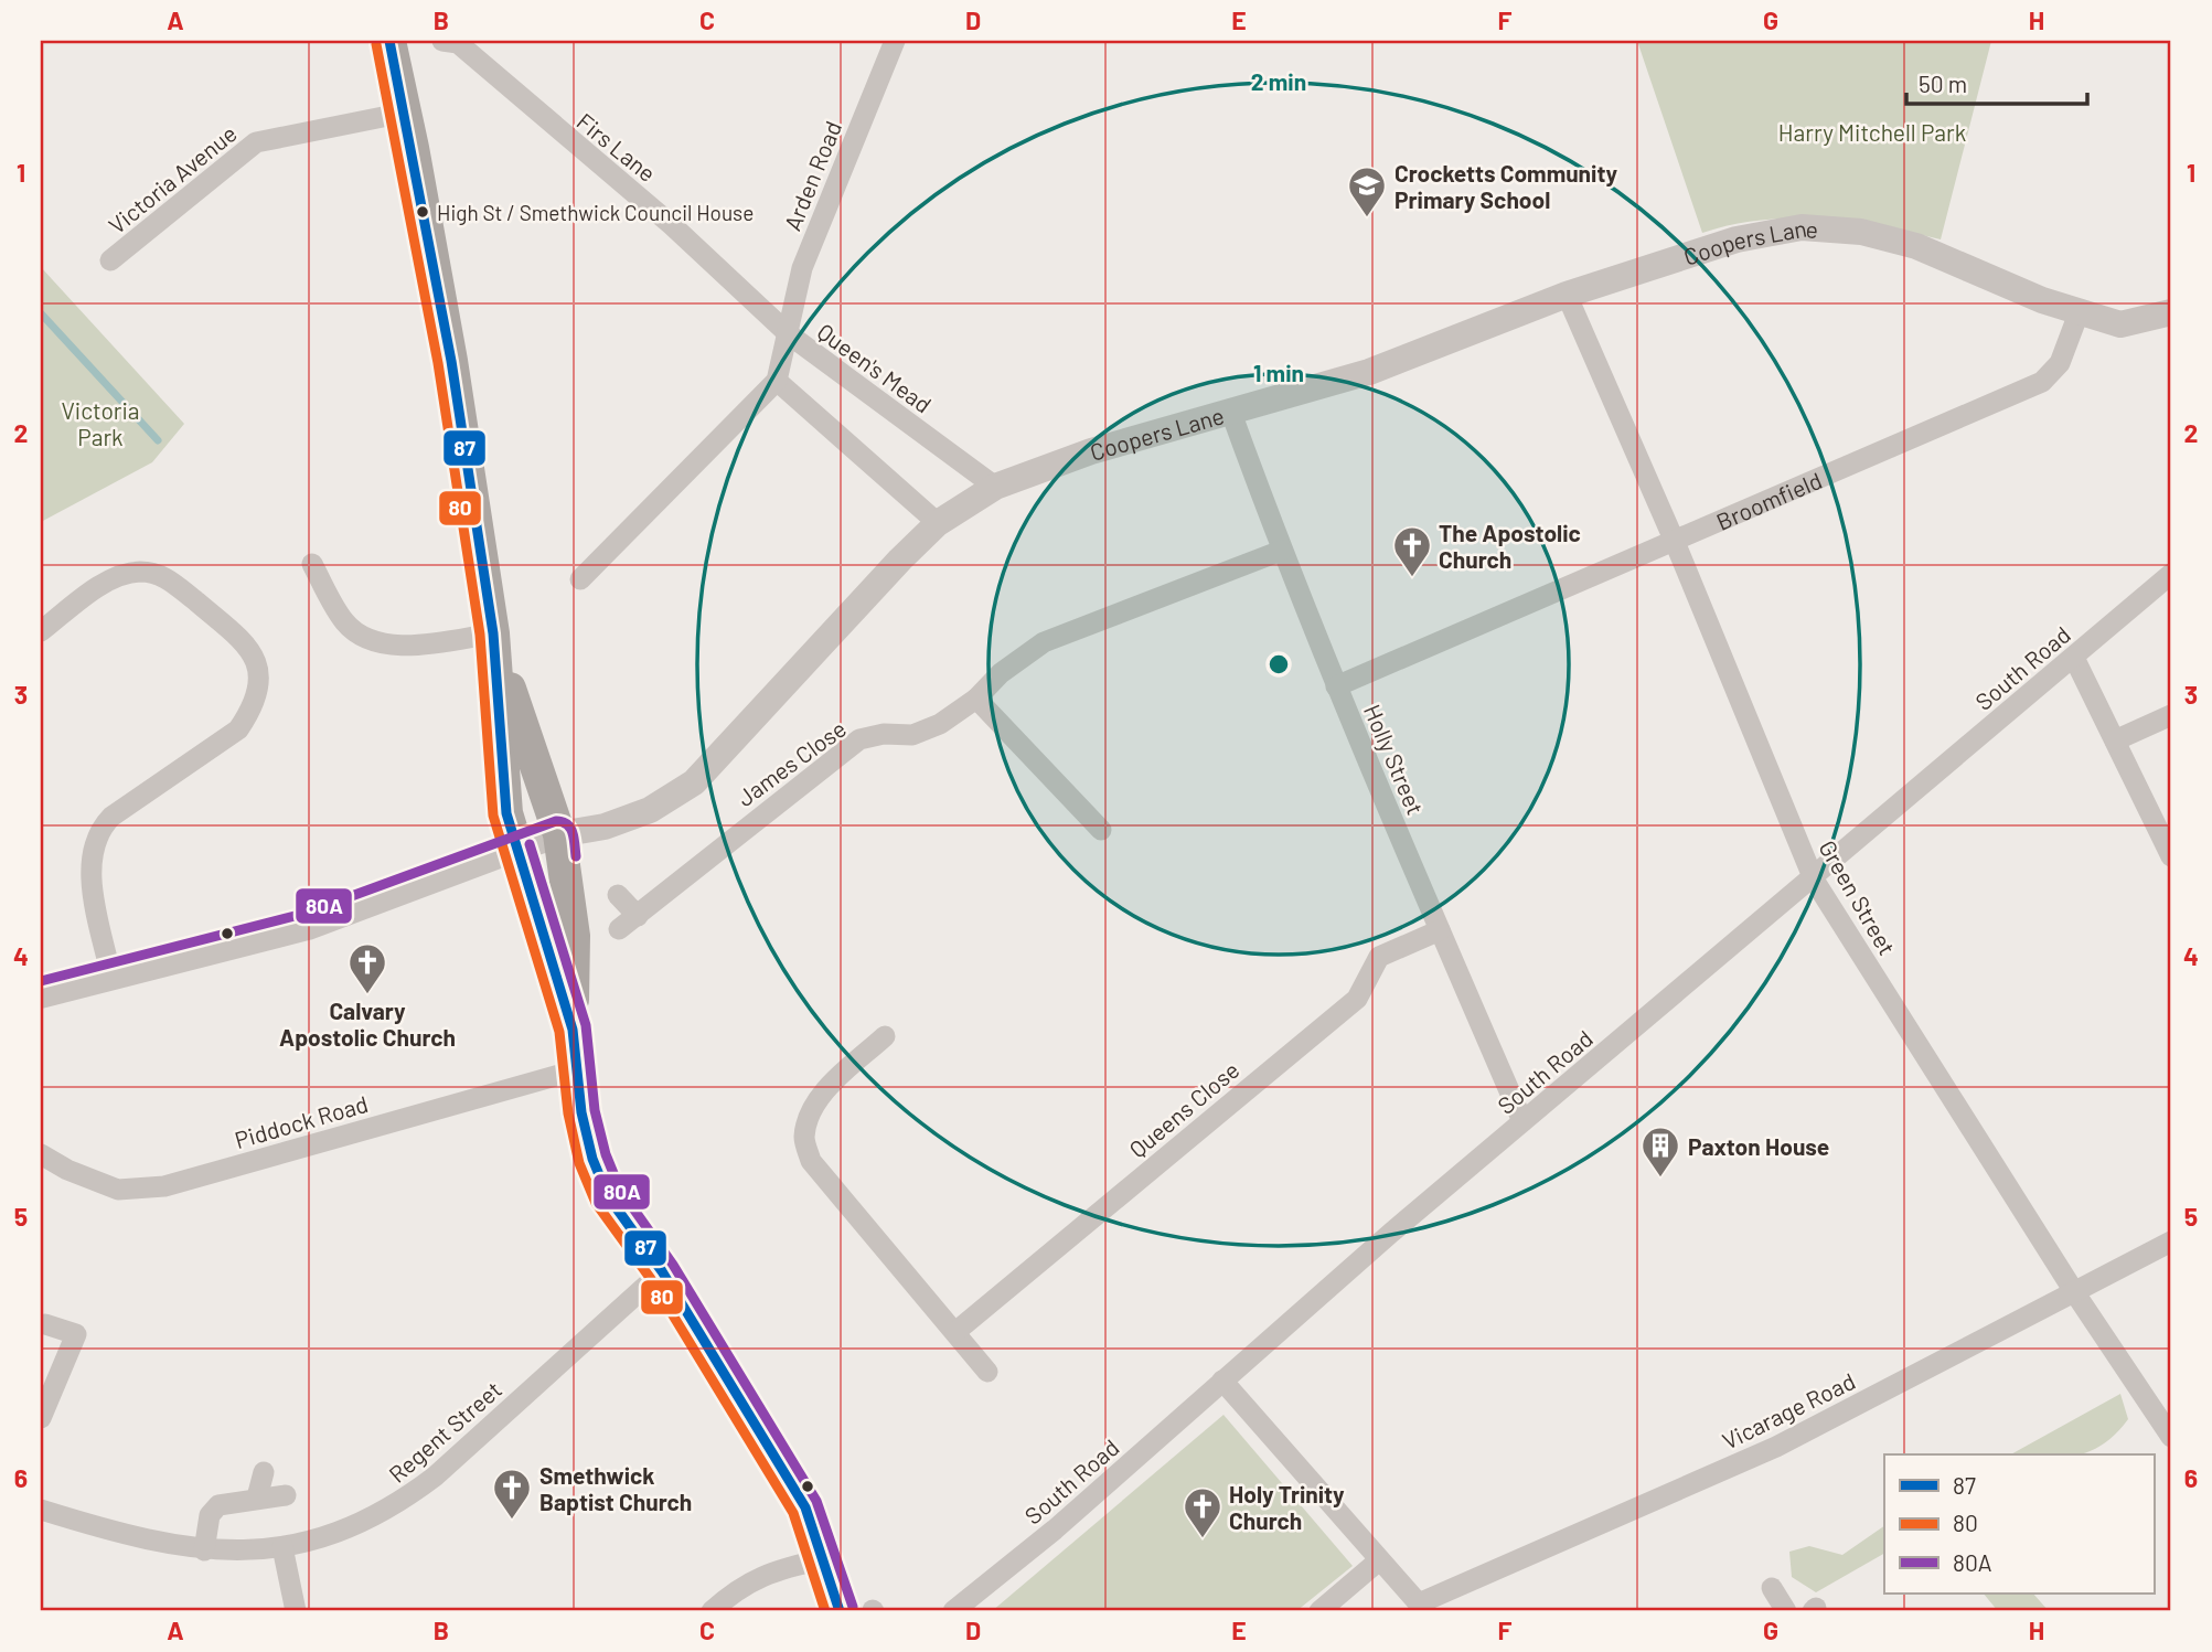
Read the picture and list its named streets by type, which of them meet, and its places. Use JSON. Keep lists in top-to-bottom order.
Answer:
{
  "streets": {
    "street": [
      "Firs Lane",
      "Arden Road",
      "Victoria Avenue",
      "Coopers Lane",
      "Queen's Mead",
      "Broomfield",
      "South Road",
      "Holly Street",
      "James Close",
      "Green Street",
      "Queens Close",
      "Piddock Road",
      "Vicarage Road",
      "Regent Street"
    ]
  },
  "crossings": [
    ["Firs Lane", "Arden Road"],
    ["Firs Lane", "Queen's Mead"],
    ["Arden Road", "Queen's Mead"],
    ["Coopers Lane", "Queen's Mead"],
    ["Coopers Lane", "Broomfield"],
    ["Coopers Lane", "Holly Street"],
    ["Coopers Lane", "Green Street"],
    ["Broomfield", "Holly Street"],
    ["Broomfield", "Green Street"],
    ["South Road", "Holly Street"],
    ["South Road", "Green Street"],
    ["Holly Street", "James Close"],
    ["Holly Street", "Queens Close"],
    ["Green Street", "Vicarage Road"]
  ],
  "parks": ["Harry Mitchell Park", "Victoria Park"],
  "places": {
    "other": ["High St / Smethwick Council House"],
    "school or university": ["Crocketts Community Primary School"],
    "church": [
      "The Apostolic Church",
      "Calvary Apostolic Church",
      "Smethwick Baptist Church",
      "Holy Trinity Church"
    ],
    "building": ["Paxton House"]
  },
  "lines": ["transit line 87", "transit line 80", "transit line 80A"],
  "legend": ["87", "80", "80A"],
  "scale_bar": "50 m",
  "grid": {
    "columns": [
      "A",
      "B",
      "C",
      "D",
      "E",
      "F",
      "G",
      "H"
    ],
    "rows": [
      "1",
      "2",
      "3",
      "4",
      "5",
      "6"
    ]
  },
  "rings": ["2 min", "1 min"]
}
